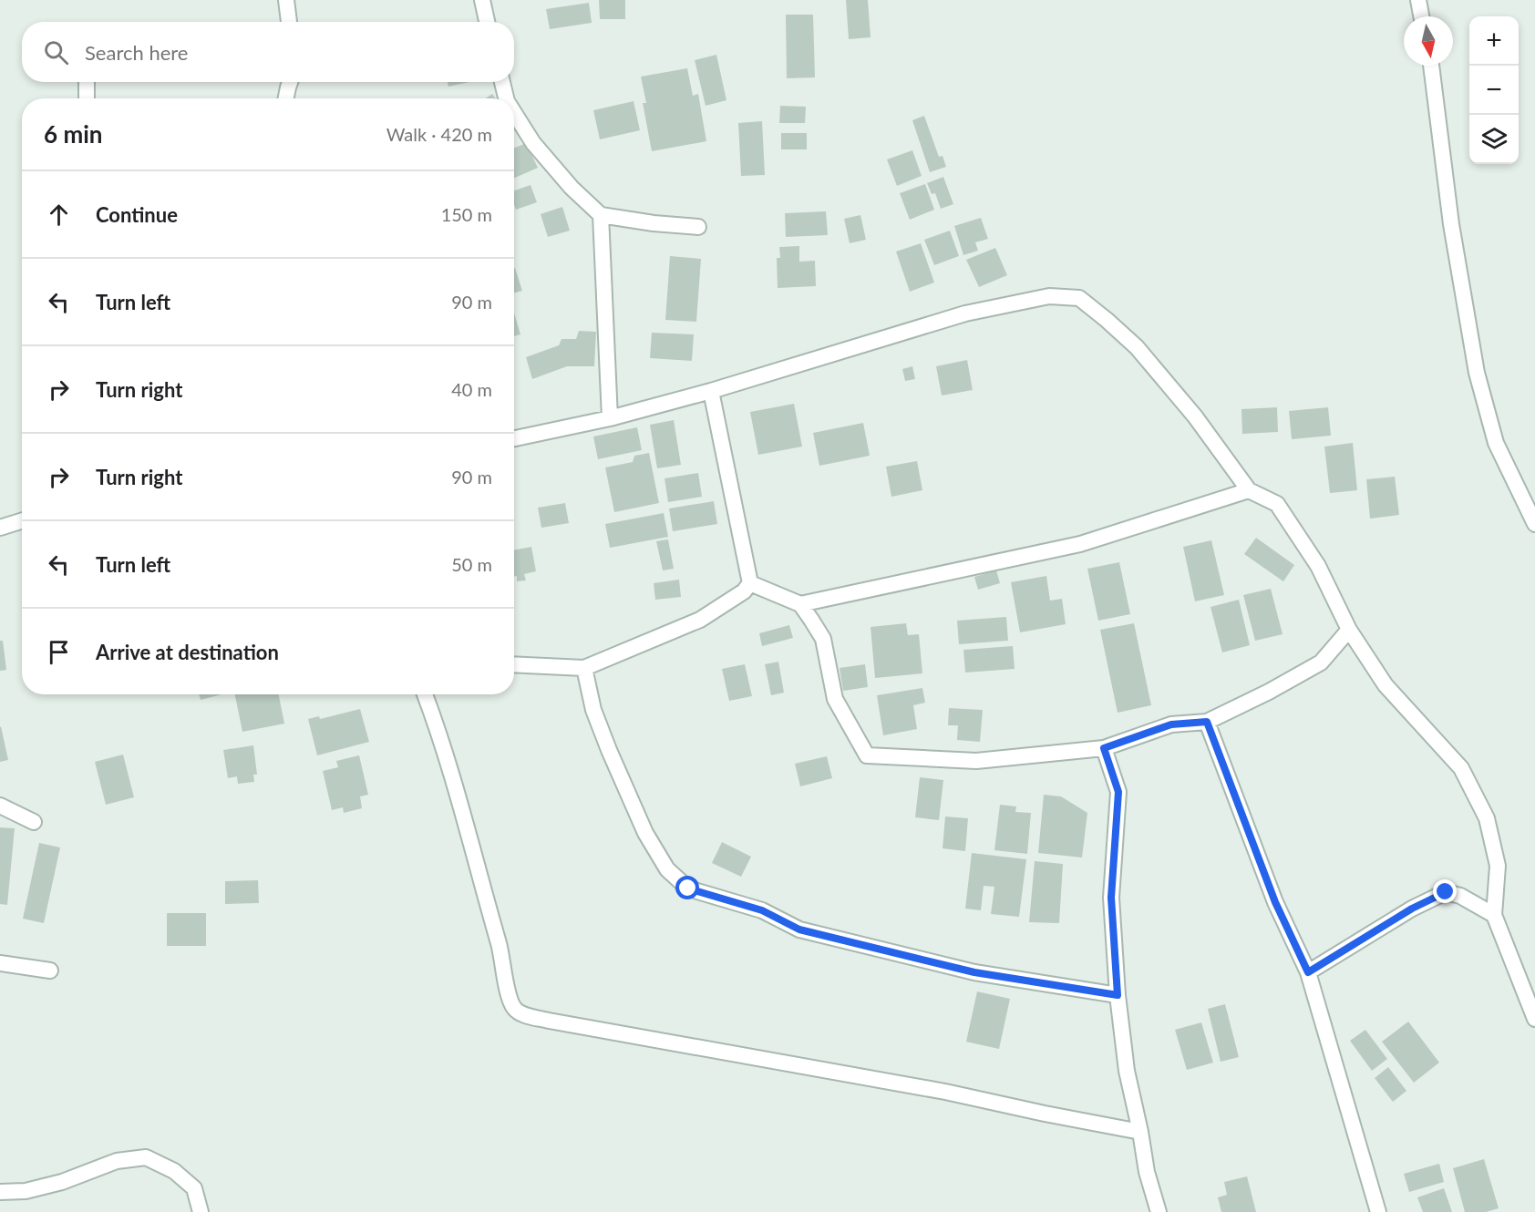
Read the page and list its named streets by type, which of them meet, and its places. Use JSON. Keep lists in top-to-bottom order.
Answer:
{
  "north": "bottom",
  "page": {
    "map_buttons": ["+", "−"],
    "search": "Search here",
    "heading": ["6 min", "Walk · 420 m"],
    "list": [
      ["Continue", "150 m"],
      ["Turn left", "90 m"],
      ["Turn right", "40 m"],
      ["Turn right", "90 m"],
      ["Turn left", "50 m"],
      "Arrive at destination"
    ]
  }
}
